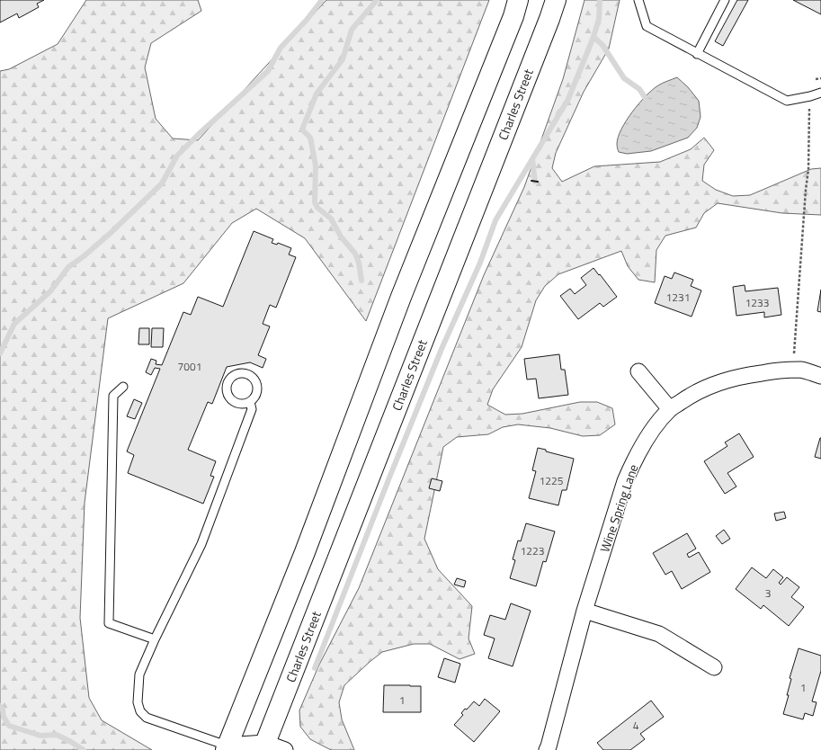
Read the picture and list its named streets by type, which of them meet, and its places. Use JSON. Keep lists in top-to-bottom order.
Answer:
{
  "streets": {
    "main road": ["Charles Street"],
    "street": ["Wine Spring Lane"]
  },
  "house_numbers": [
    "1231",
    "1233",
    "7001",
    "1225",
    "1223",
    "3",
    "1",
    "1",
    "4"
  ]
}
